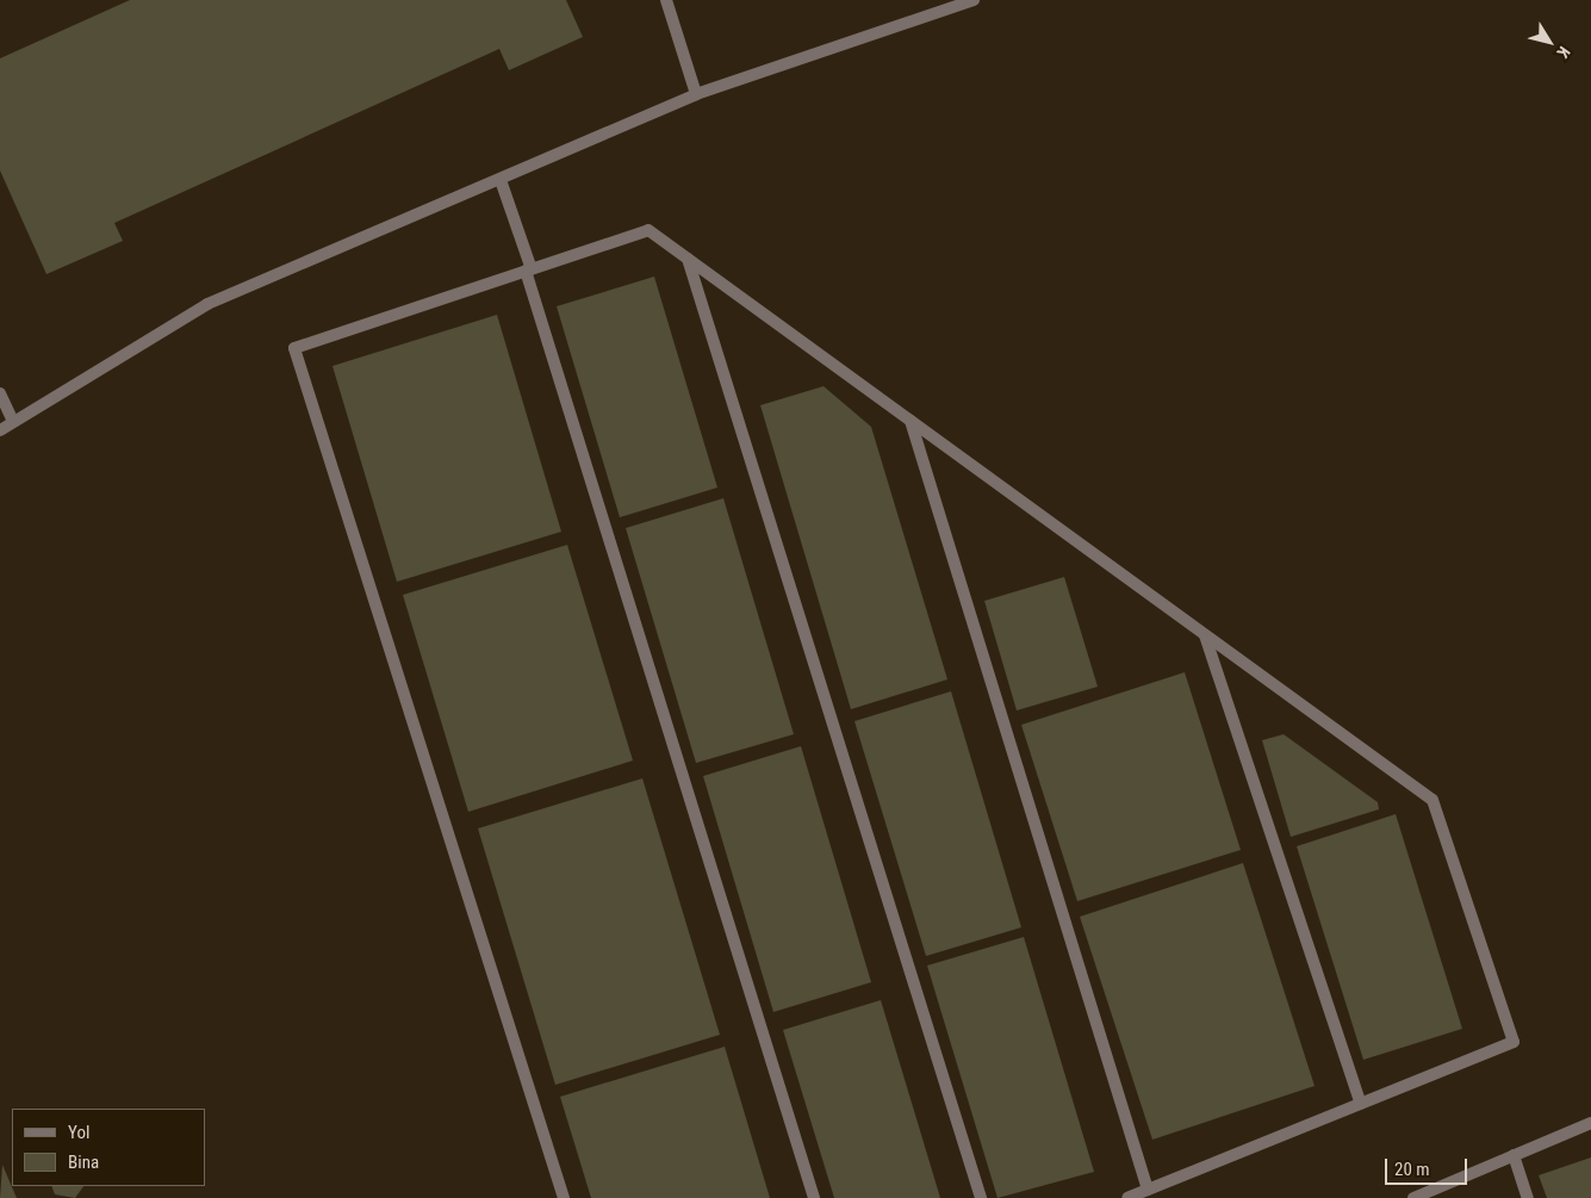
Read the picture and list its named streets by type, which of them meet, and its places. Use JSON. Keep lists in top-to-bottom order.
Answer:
{
  "legend": ["Yol", "Bina"],
  "scale_bar": "20 m",
  "north": "bottom right"
}
